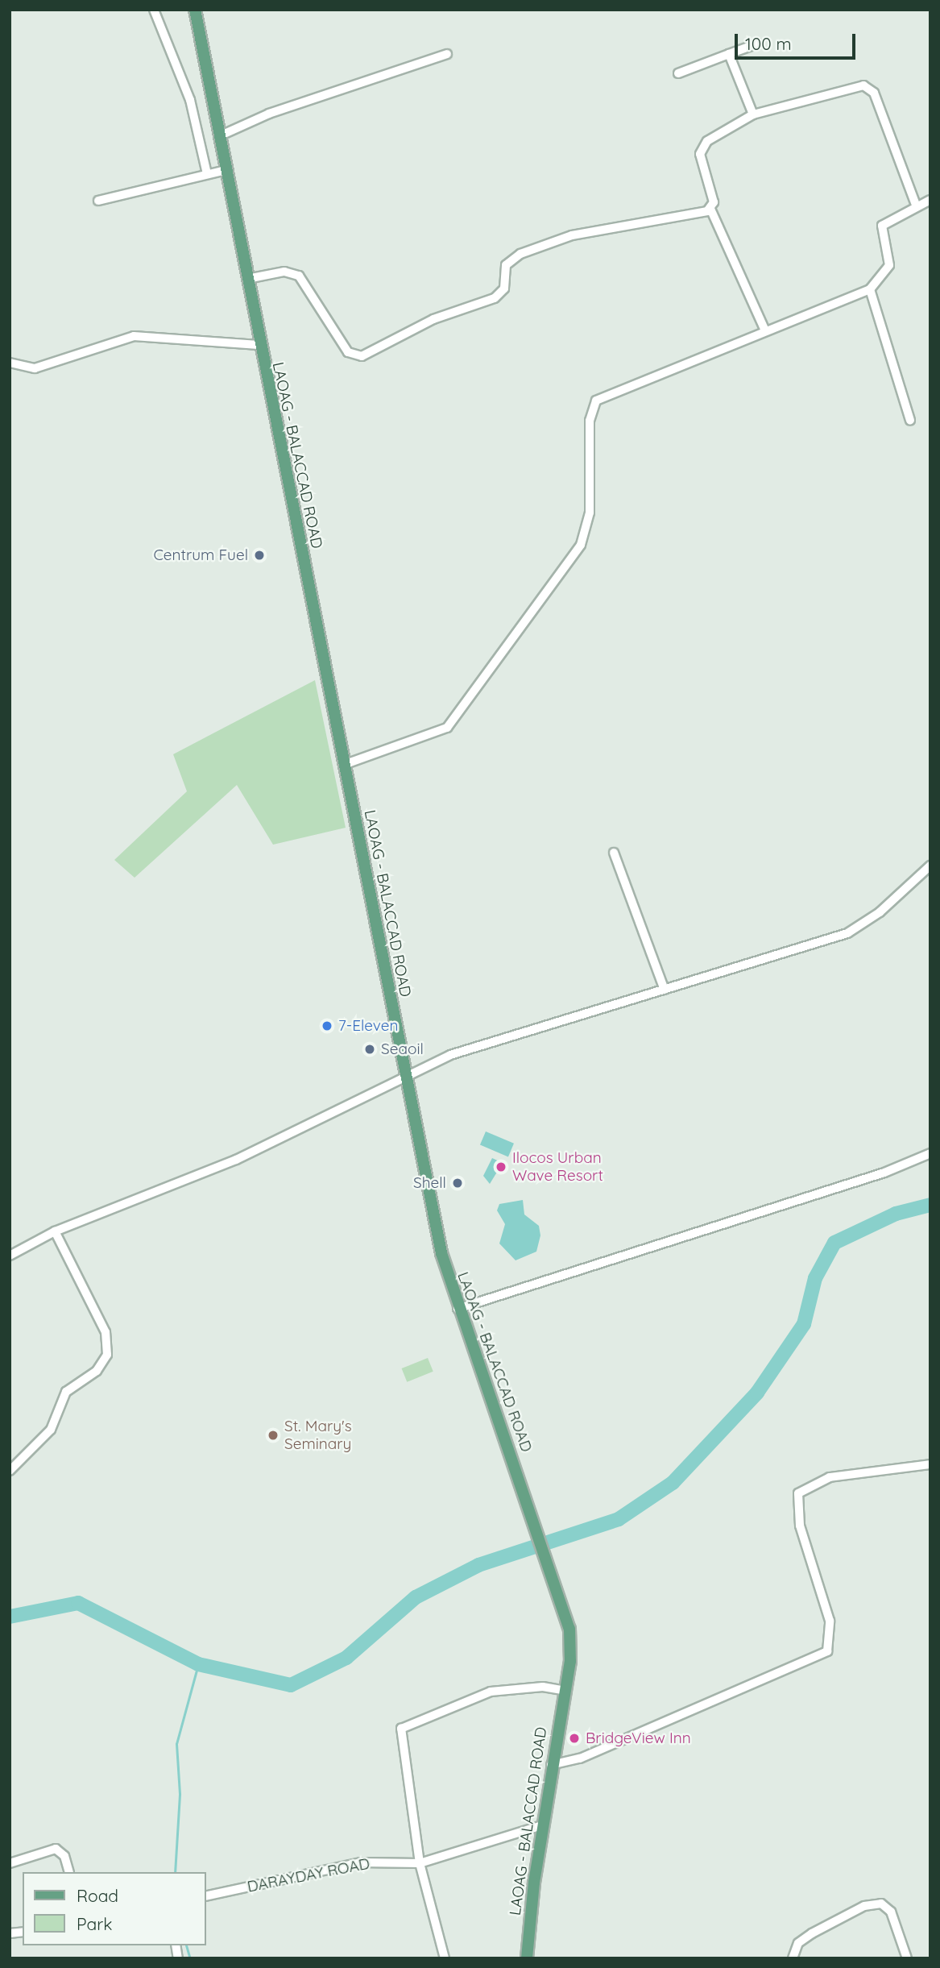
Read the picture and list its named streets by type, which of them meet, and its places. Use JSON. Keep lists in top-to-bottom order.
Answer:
{
  "streets": {
    "main road": ["LAOAG - BALACCAD ROAD"],
    "street": ["DARAYDAY ROAD"]
  },
  "crossings": [
    ["LAOAG - BALACCAD ROAD", "DARAYDAY ROAD"]
  ],
  "places": [
    "Centrum Fuel",
    "7-Eleven",
    "Seaoil",
    "Ilocos Urban Wave Resort",
    "Shell",
    "St. Mary's Seminary",
    "BridgeView Inn"
  ],
  "legend": ["Road", "Park"],
  "scale_bar": "100 m"
}
